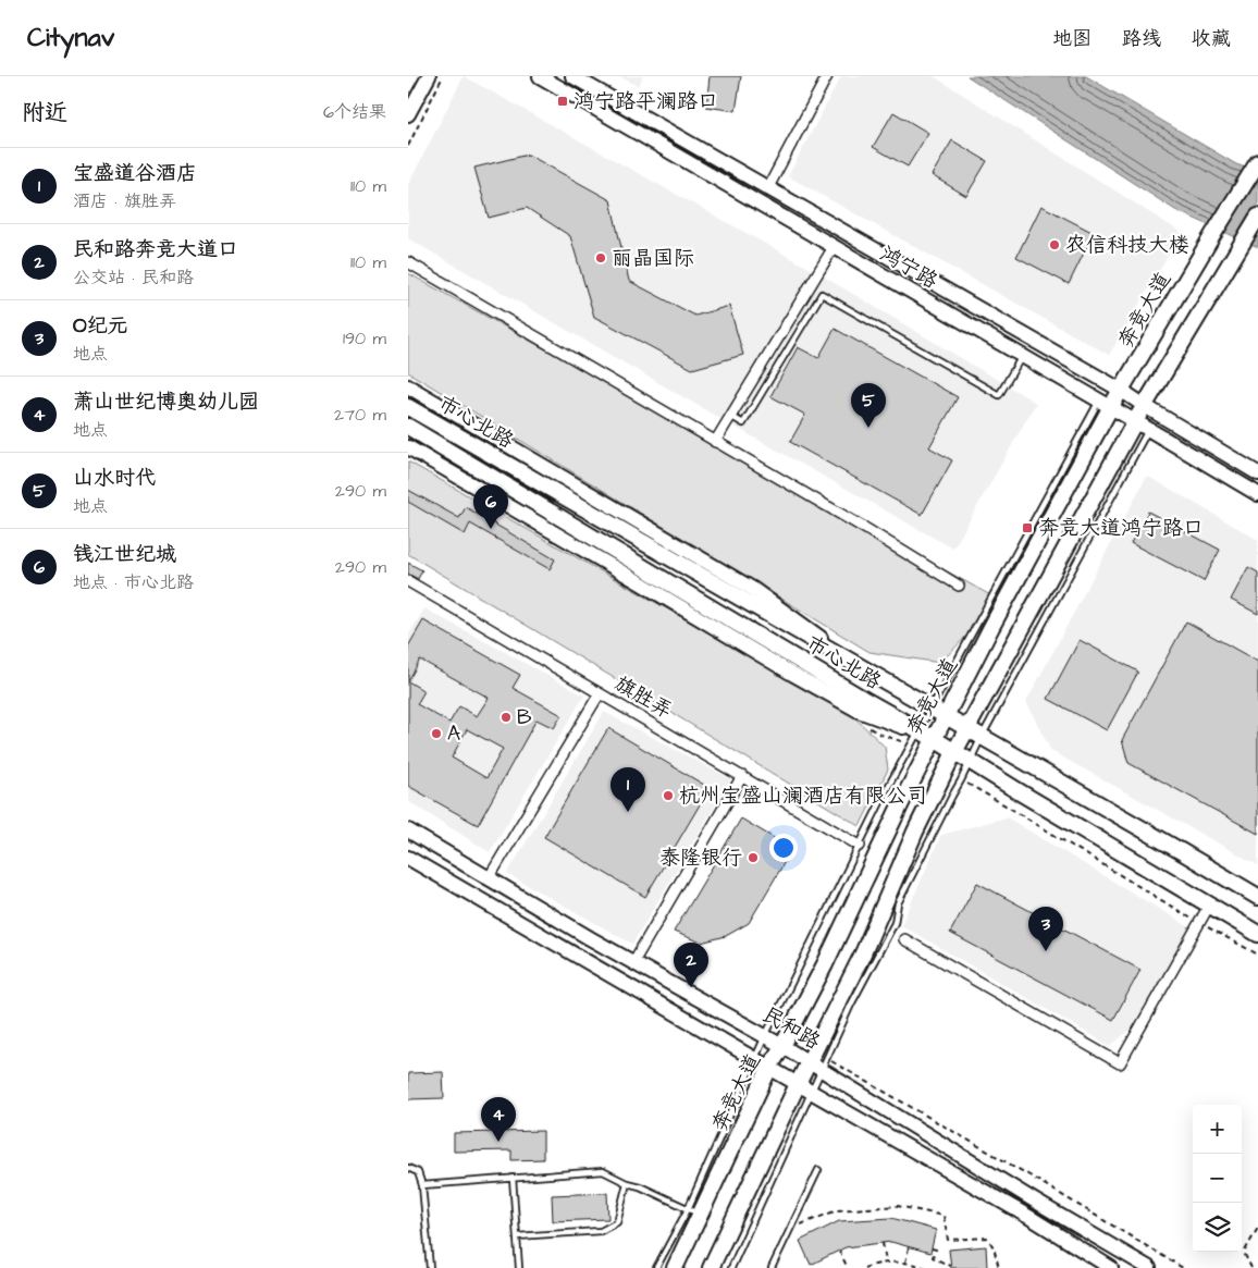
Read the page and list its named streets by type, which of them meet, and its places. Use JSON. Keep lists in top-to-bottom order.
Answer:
{
  "streets": {
    "main road": [
      "鸿宁路",
      "奔竞大道",
      "市心北路",
      "民和路"
    ],
    "street": ["旗胜弄"]
  },
  "crossings": [
    ["鸿宁路", "奔竞大道"],
    ["奔竞大道", "市心北路"],
    ["奔竞大道", "民和路"]
  ],
  "places": {
    "transit": ["鸿宁路平澜路口", "奔竞大道鸿宁路口"],
    "other": [
      "农信科技大楼",
      "丽晶国际",
      "B",
      "A",
      "杭州宝盛山澜酒店有限公司",
      "泰隆银行"
    ]
  },
  "page": {
    "header": "Citynav",
    "nav": ["地图", "路线", "收藏"],
    "heading": ["附近", "6个结果"],
    "list": [
      {
        "mark": "1",
        "name": "宝盛道谷酒店",
        "note": "酒店 · 旗胜弄",
        "value": "110 m"
      },
      {
        "mark": "2",
        "name": "民和路奔竞大道口",
        "note": "公交站 · 民和路",
        "value": "110 m"
      },
      {
        "mark": "3",
        "name": "O纪元",
        "note": "地点",
        "value": "190 m"
      },
      {
        "mark": "4",
        "name": "萧山世纪博奥幼儿园",
        "note": "地点",
        "value": "270 m"
      },
      {
        "mark": "5",
        "name": "山水时代",
        "note": "地点",
        "value": "290 m"
      },
      {
        "mark": "6",
        "name": "钱江世纪城",
        "note": "地点 · 市心北路",
        "value": "290 m"
      }
    ],
    "pins": [
      "5",
      "6",
      "1",
      "3",
      "2",
      "4"
    ],
    "map_buttons": ["+", "−"]
  }
}
